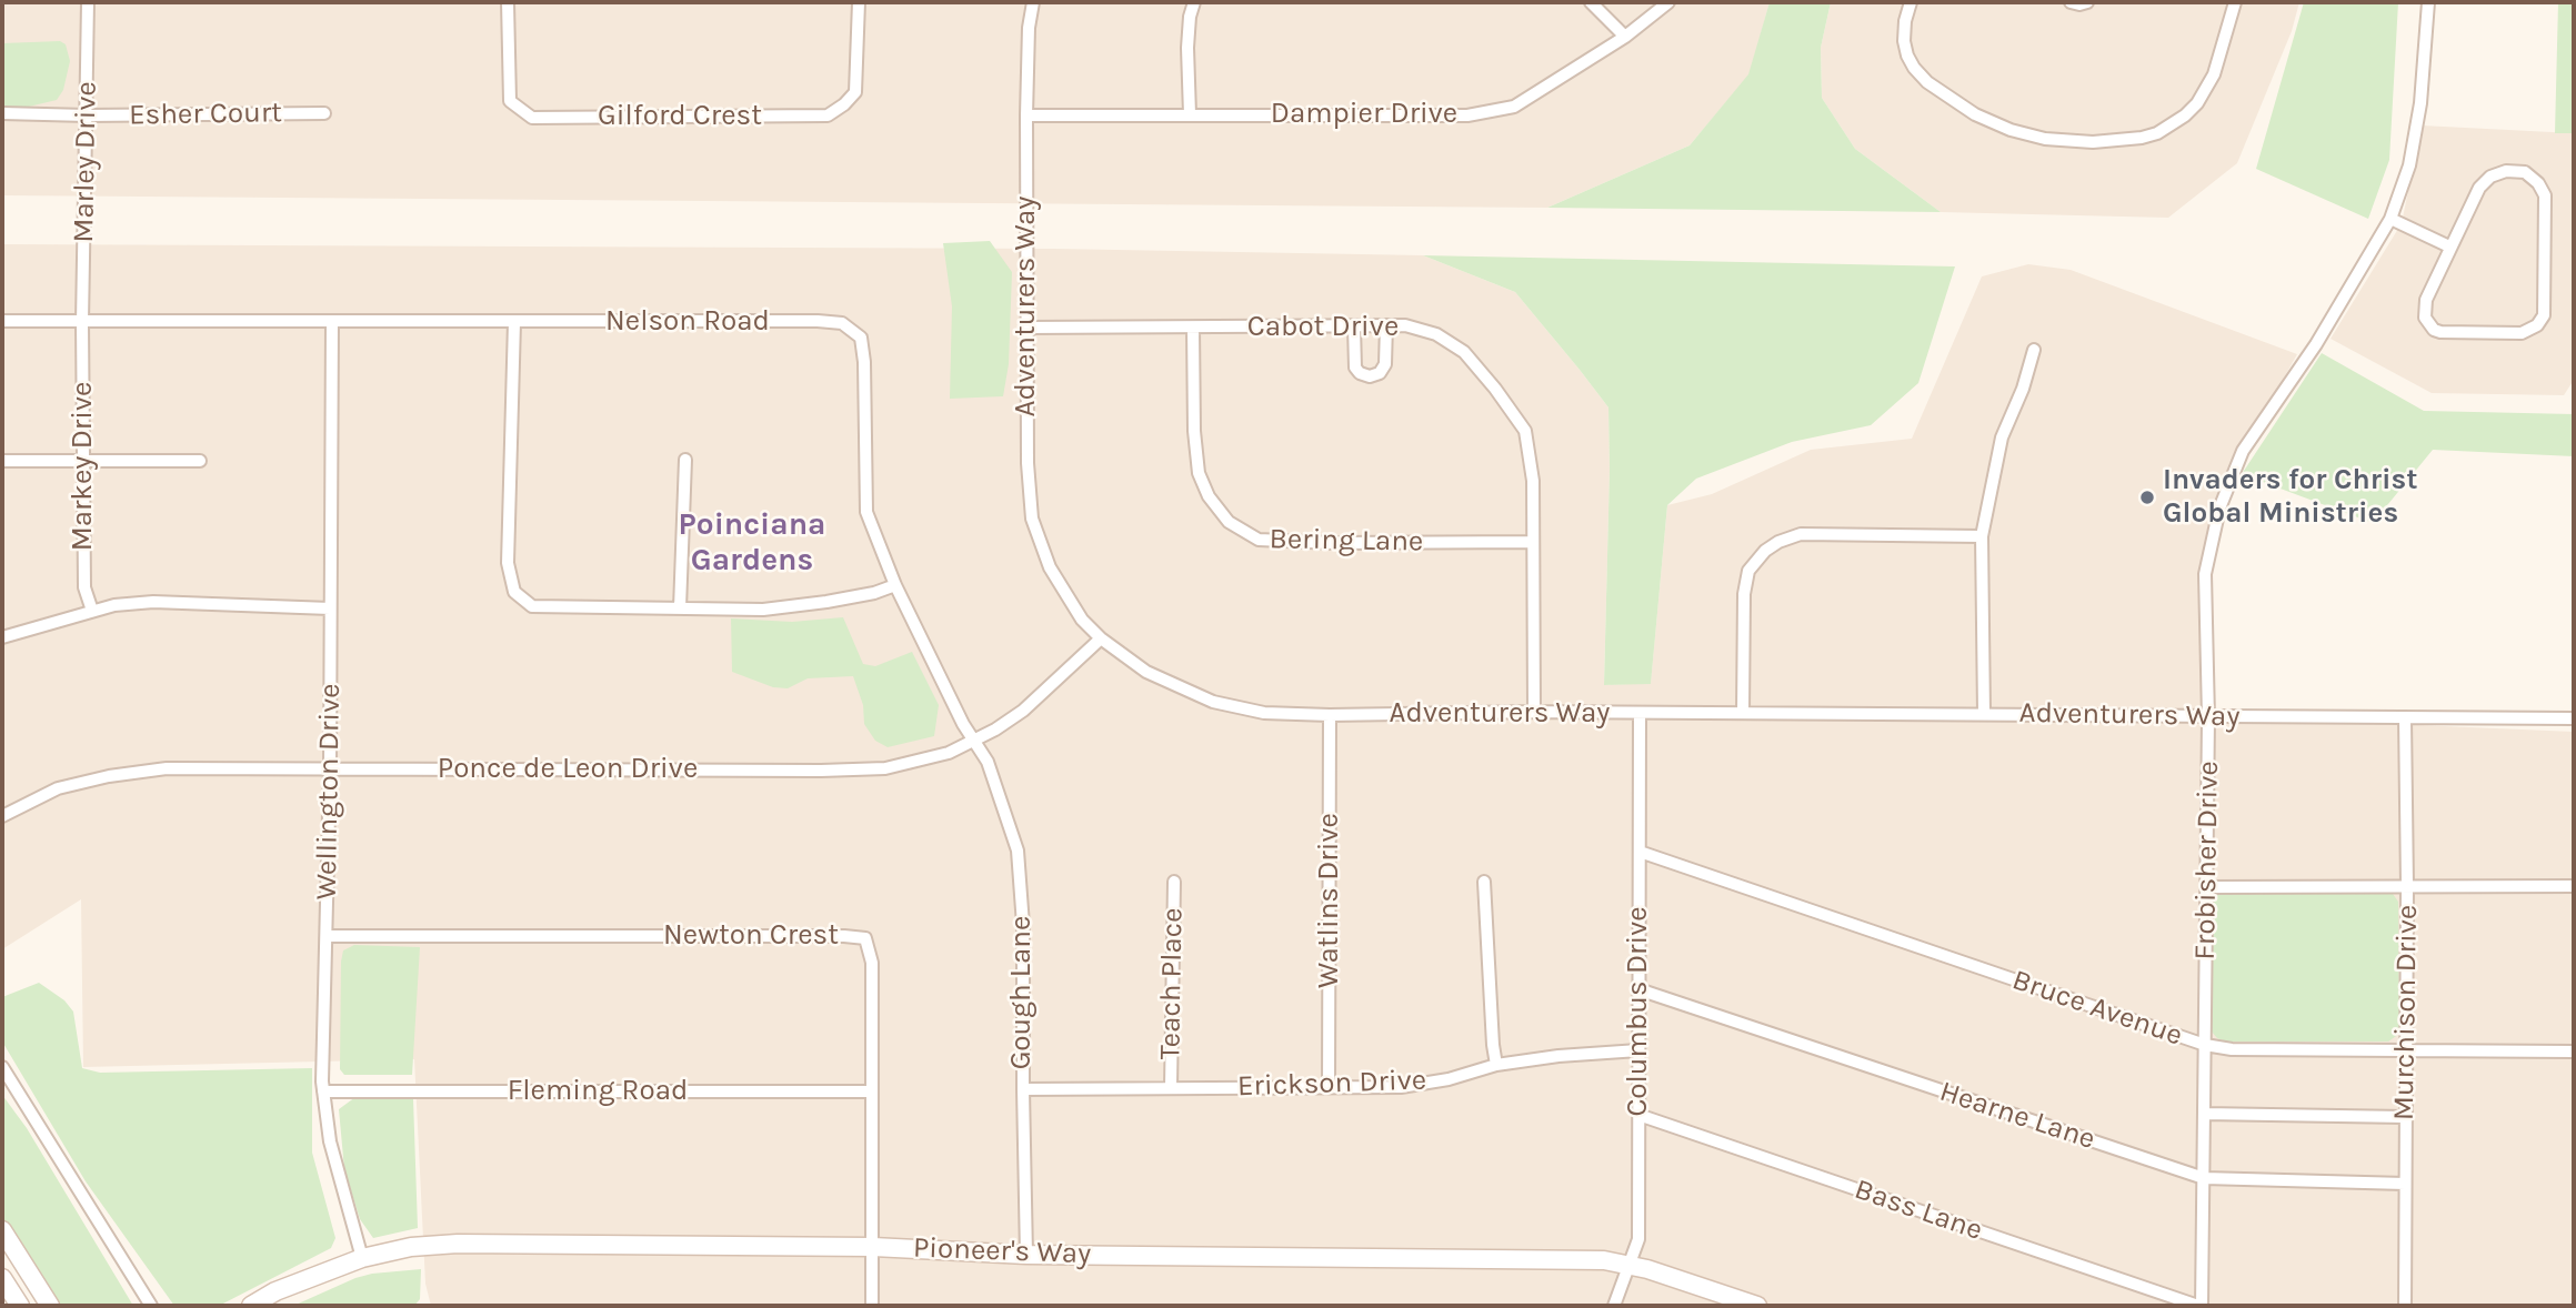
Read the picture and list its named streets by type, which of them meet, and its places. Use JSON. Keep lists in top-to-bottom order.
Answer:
{
  "streets": {
    "main road": ["Pioneer's Way"],
    "street": [
      "Esher Court",
      "Dampier Drive",
      "Gilford Crest",
      "Marley Drive",
      "Adventurers Way",
      "Nelson Road",
      "Cabot Drive",
      "Markey Drive",
      "Bering Lane",
      "Ponce de Leon Drive",
      "Wellington Drive",
      "Frobisher Drive",
      "Watlins Drive",
      "Newton Crest",
      "Teach Place",
      "Gough Lane",
      "Bruce Avenue",
      "Columbus Drive",
      "Murchison Drive",
      "Erickson Drive",
      "Fleming Road",
      "Hearne Lane",
      "Bass Lane"
    ]
  },
  "crossings": [
    ["Esher Court", "Marley Drive"],
    ["Dampier Drive", "Adventurers Way"],
    ["Marley Drive", "Nelson Road"],
    ["Marley Drive", "Markey Drive"],
    ["Adventurers Way", "Cabot Drive"],
    ["Adventurers Way", "Ponce de Leon Drive"],
    ["Adventurers Way", "Frobisher Drive"],
    ["Adventurers Way", "Watlins Drive"],
    ["Adventurers Way", "Columbus Drive"],
    ["Adventurers Way", "Murchison Drive"],
    ["Nelson Road", "Markey Drive"],
    ["Nelson Road", "Ponce de Leon Drive"],
    ["Nelson Road", "Wellington Drive"],
    ["Nelson Road", "Gough Lane"],
    ["Cabot Drive", "Bering Lane"],
    ["Ponce de Leon Drive", "Wellington Drive"],
    ["Ponce de Leon Drive", "Gough Lane"],
    ["Wellington Drive", "Newton Crest"],
    ["Wellington Drive", "Fleming Road"],
    ["Wellington Drive", "Pioneer's Way"],
    ["Frobisher Drive", "Bruce Avenue"],
    ["Frobisher Drive", "Hearne Lane"],
    ["Frobisher Drive", "Bass Lane"],
    ["Watlins Drive", "Erickson Drive"],
    ["Newton Crest", "Fleming Road"],
    ["Newton Crest", "Pioneer's Way"],
    ["Teach Place", "Erickson Drive"],
    ["Gough Lane", "Erickson Drive"],
    ["Gough Lane", "Pioneer's Way"],
    ["Bruce Avenue", "Columbus Drive"],
    ["Bruce Avenue", "Murchison Drive"],
    ["Columbus Drive", "Erickson Drive"],
    ["Columbus Drive", "Hearne Lane"],
    ["Columbus Drive", "Bass Lane"],
    ["Columbus Drive", "Pioneer's Way"],
    ["Murchison Drive", "Hearne Lane"]
  ],
  "districts": ["Poinciana Gardens"],
  "places": ["Invaders for Christ Global Ministries"]
}
